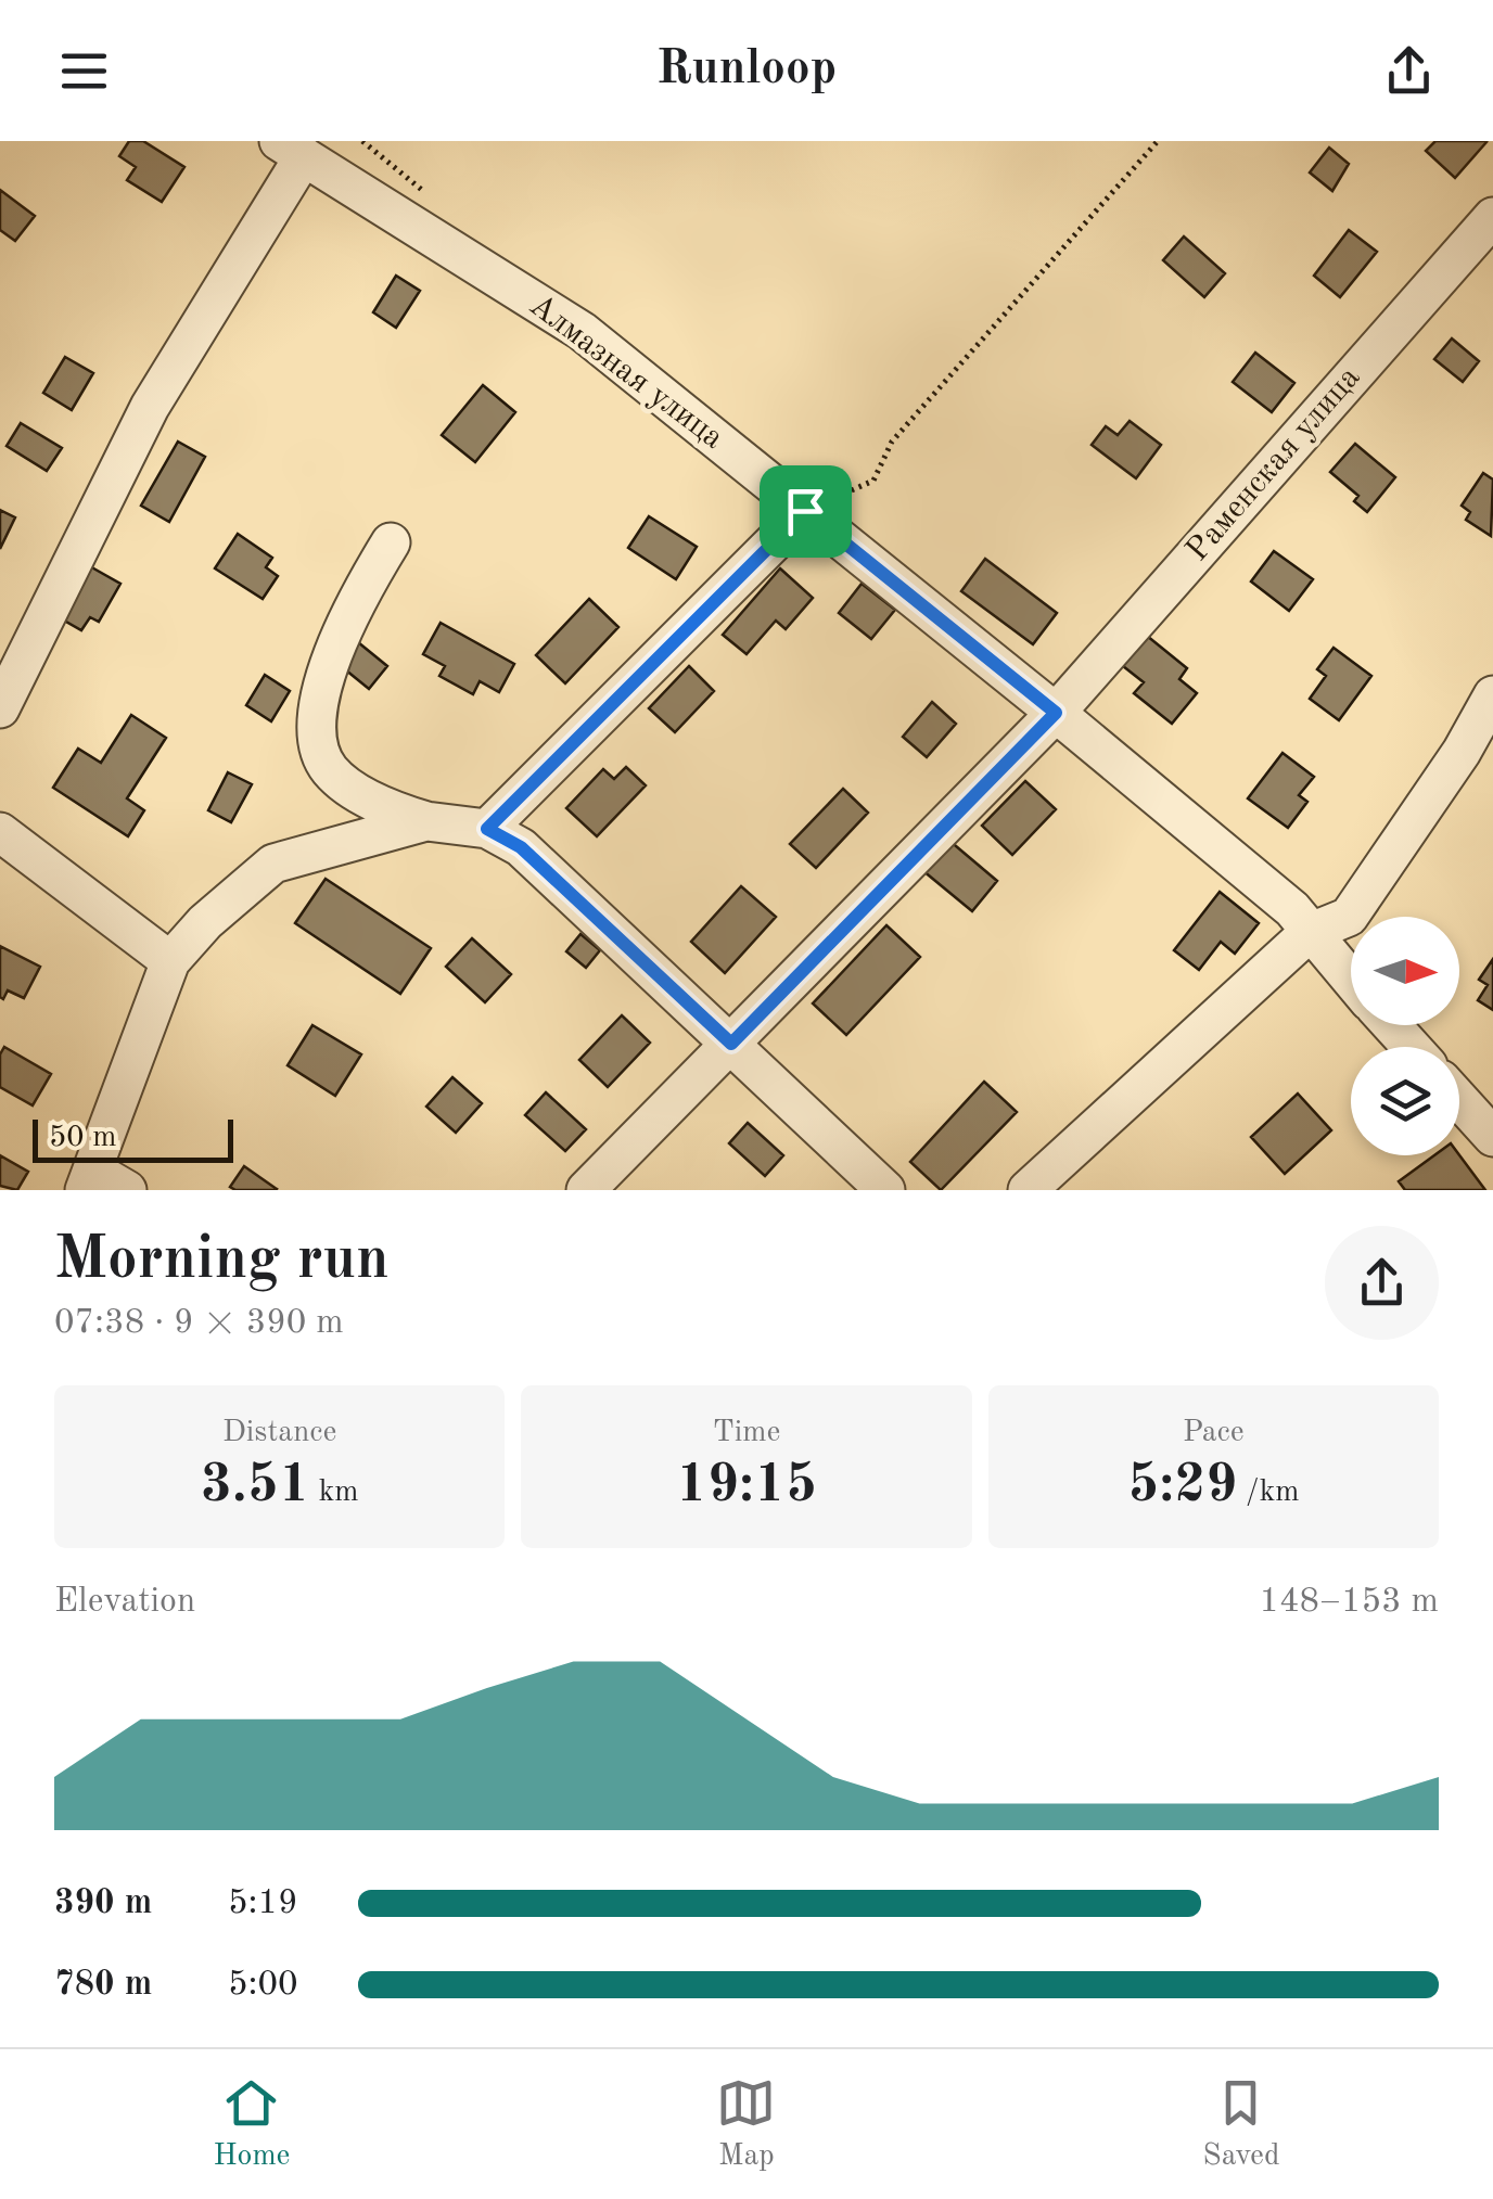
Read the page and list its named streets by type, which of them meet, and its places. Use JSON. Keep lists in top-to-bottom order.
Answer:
{
  "streets": {
    "street": ["Алмазная улица", "Раменская улица"]
  },
  "crossings": [
    ["Алмазная улица", "Раменская улица"]
  ],
  "scale_bar": "50 m",
  "north": "right",
  "page": {
    "header": "Runloop",
    "scale": "50 m",
    "heading": ["Morning run", "07:38 · 9 × 390 m"],
    "stats": [
      ["Distance", "3.51 km"],
      ["Time", "19:15"],
      ["Pace", "5:29 /km"]
    ],
    "chart": ["Elevation", "148–153 m"],
    "list": [
      {
        "name": "390 m",
        "note": "5:19"
      },
      {
        "name": "780 m",
        "note": "5:00"
      }
    ],
    "tabs": ["Home", "Map", "Saved"]
  }
}
